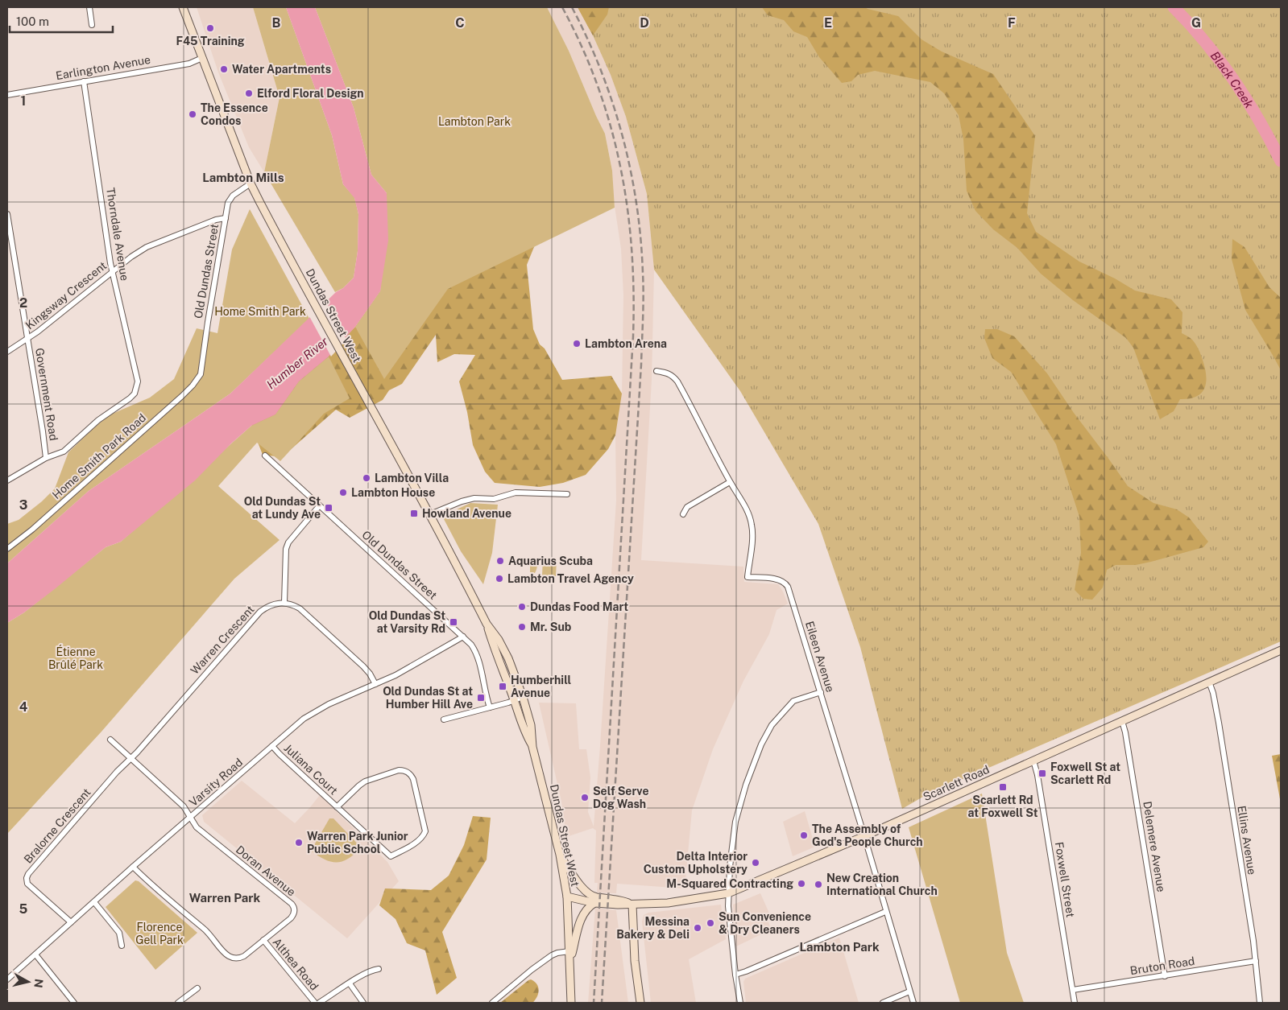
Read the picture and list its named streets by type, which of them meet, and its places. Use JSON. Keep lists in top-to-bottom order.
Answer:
{
  "streets": {
    "main road": ["Dundas Street West", "Scarlett Road"],
    "street": [
      "Earlington Avenue",
      "Thorndale Avenue",
      "Old Dundas Street",
      "Kingsway Crescent",
      "Government Road",
      "Home Smith Park Road",
      "Warren Crescent",
      "Eileen Avenue",
      "Juliana Court",
      "Varsity Road",
      "Bralorne Crescent",
      "Ellins Avenue",
      "Delemere Avenue",
      "Doran Avenue",
      "Foxwell Street",
      "Althea Road",
      "Bruton Road"
    ]
  },
  "crossings": [
    ["Earlington Avenue", "Thorndale Avenue"],
    ["Earlington Avenue", "Dundas Street West"],
    ["Thorndale Avenue", "Kingsway Crescent"],
    ["Thorndale Avenue", "Government Road"],
    ["Old Dundas Street", "Kingsway Crescent"],
    ["Old Dundas Street", "Dundas Street West"],
    ["Old Dundas Street", "Home Smith Park Road"],
    ["Old Dundas Street", "Varsity Road"],
    ["Kingsway Crescent", "Government Road"],
    ["Dundas Street West", "Scarlett Road"],
    ["Warren Crescent", "Bralorne Crescent"],
    ["Eileen Avenue", "Scarlett Road"],
    ["Juliana Court", "Varsity Road"],
    ["Varsity Road", "Bralorne Crescent"],
    ["Varsity Road", "Doran Avenue"],
    ["Varsity Road", "Althea Road"],
    ["Scarlett Road", "Ellins Avenue"],
    ["Scarlett Road", "Delemere Avenue"],
    ["Scarlett Road", "Foxwell Street"],
    ["Ellins Avenue", "Bruton Road"],
    ["Delemere Avenue", "Bruton Road"],
    ["Doran Avenue", "Althea Road"],
    ["Foxwell Street", "Bruton Road"]
  ],
  "districts": ["Lambton Mills", "Warren Park", "Lambton Park"],
  "water": ["Black Creek", "Humber River"],
  "parks": [
    "Lambton Park",
    "Home Smith Park",
    "Étienne Brûlé Park",
    "Florence Gell Park"
  ],
  "places": {
    "other": [
      "F45 Training",
      "Water Apartments",
      "Elford Floral Design",
      "The Essence Condos",
      "Lambton Arena",
      "Lambton Villa",
      "Lambton House",
      "Aquarius Scuba",
      "Lambton Travel Agency",
      "Dundas Food Mart",
      "Mr. Sub",
      "Self Serve Dog Wash",
      "The Assembly of God's People Church",
      "Warren Park Junior Public School",
      "Delta Interior Custom Upholstery",
      "M-Squared Contracting",
      "New Creation International Church",
      "Sun Convenience & Dry Cleaners",
      "Messina Bakery & Deli"
    ],
    "transit": [
      "Old Dundas St at Lundy Ave",
      "Howland Avenue",
      "Old Dundas St at Varsity Rd",
      "Humberhill Avenue",
      "Old Dundas St at Humber Hill Ave",
      "Foxwell St at Scarlett Rd",
      "Scarlett Rd at Foxwell St"
    ]
  },
  "scale_bar": "100 m",
  "north": "right",
  "grid": {
    "columns": [
      "B",
      "C",
      "D",
      "E",
      "F",
      "G"
    ],
    "rows": [
      "1",
      "2",
      "3",
      "4",
      "5"
    ]
  }
}
